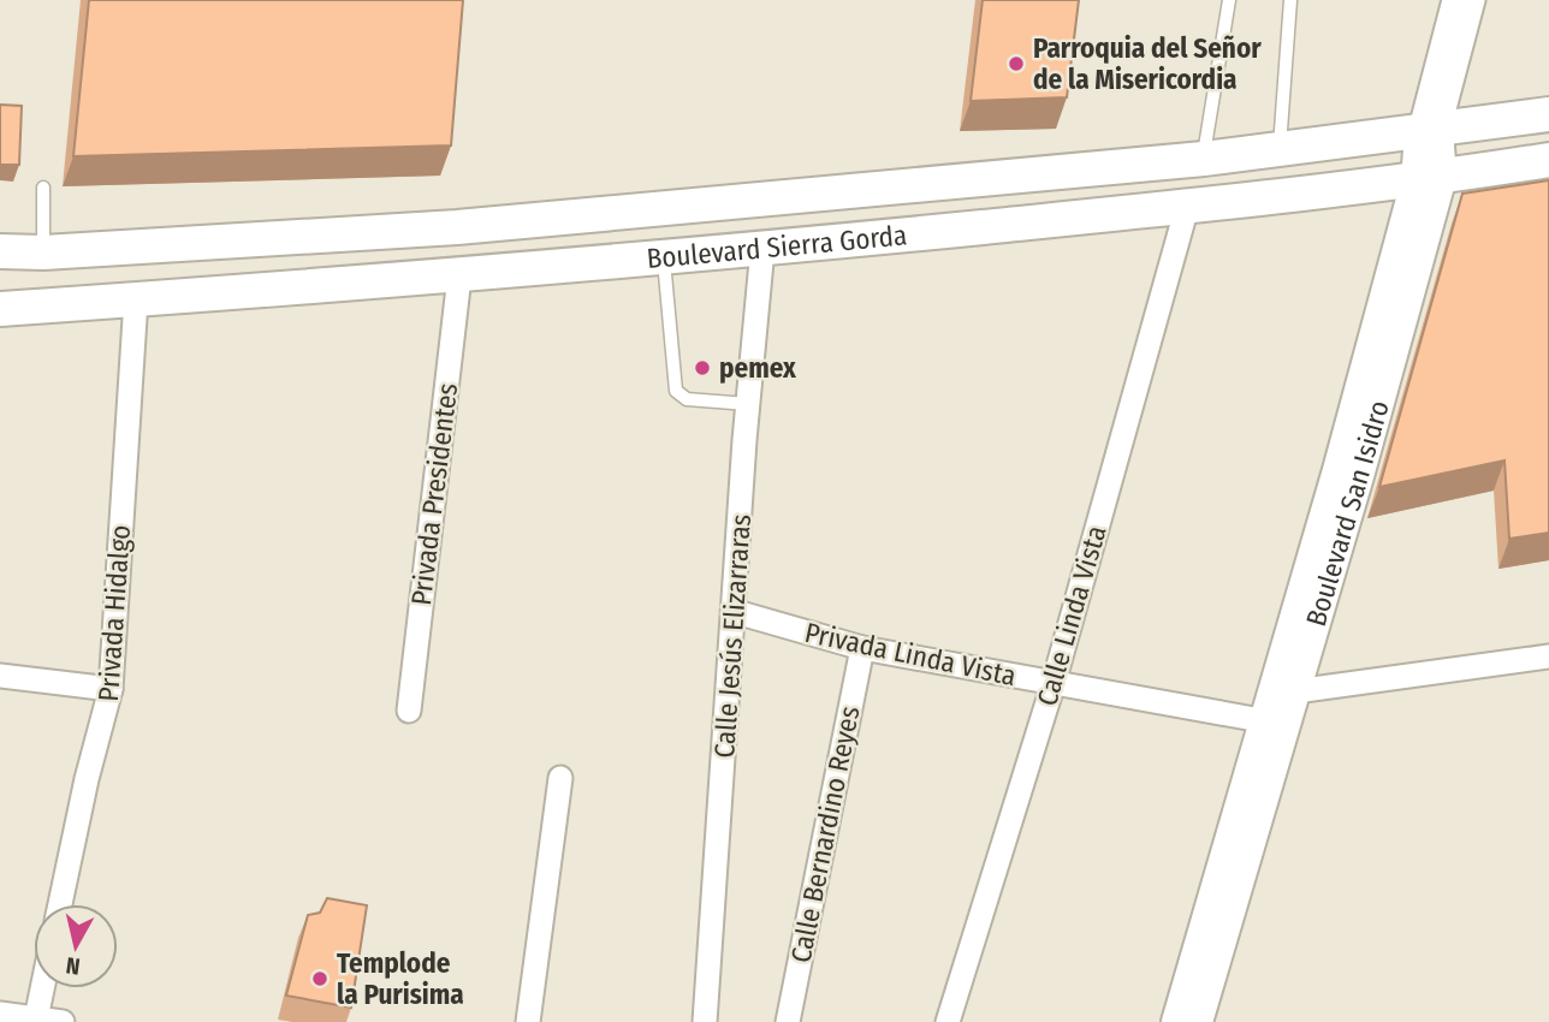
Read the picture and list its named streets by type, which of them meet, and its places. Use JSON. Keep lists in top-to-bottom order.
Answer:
{
  "streets": {
    "main road": ["Boulevard Sierra Gorda"],
    "street": [
      "Privada Presidentes",
      "Boulevard San Isidro",
      "Privada Hidalgo",
      "Calle Linda Vista",
      "Calle Jesús Elizarraras",
      "Privada Linda Vista",
      "Calle Bernardino Reyes"
    ]
  },
  "crossings": [
    ["Boulevard Sierra Gorda", "Privada Presidentes"],
    ["Boulevard Sierra Gorda", "Boulevard San Isidro"],
    ["Boulevard Sierra Gorda", "Privada Hidalgo"],
    ["Boulevard Sierra Gorda", "Calle Linda Vista"],
    ["Boulevard Sierra Gorda", "Calle Jesús Elizarraras"],
    ["Boulevard San Isidro", "Privada Linda Vista"],
    ["Calle Linda Vista", "Privada Linda Vista"],
    ["Calle Jesús Elizarraras", "Privada Linda Vista"],
    ["Privada Linda Vista", "Calle Bernardino Reyes"]
  ],
  "places": ["Parroquia del Señor de la Misericordia", "pemex", "Templode la Purisima"],
  "north": "bottom"
}
